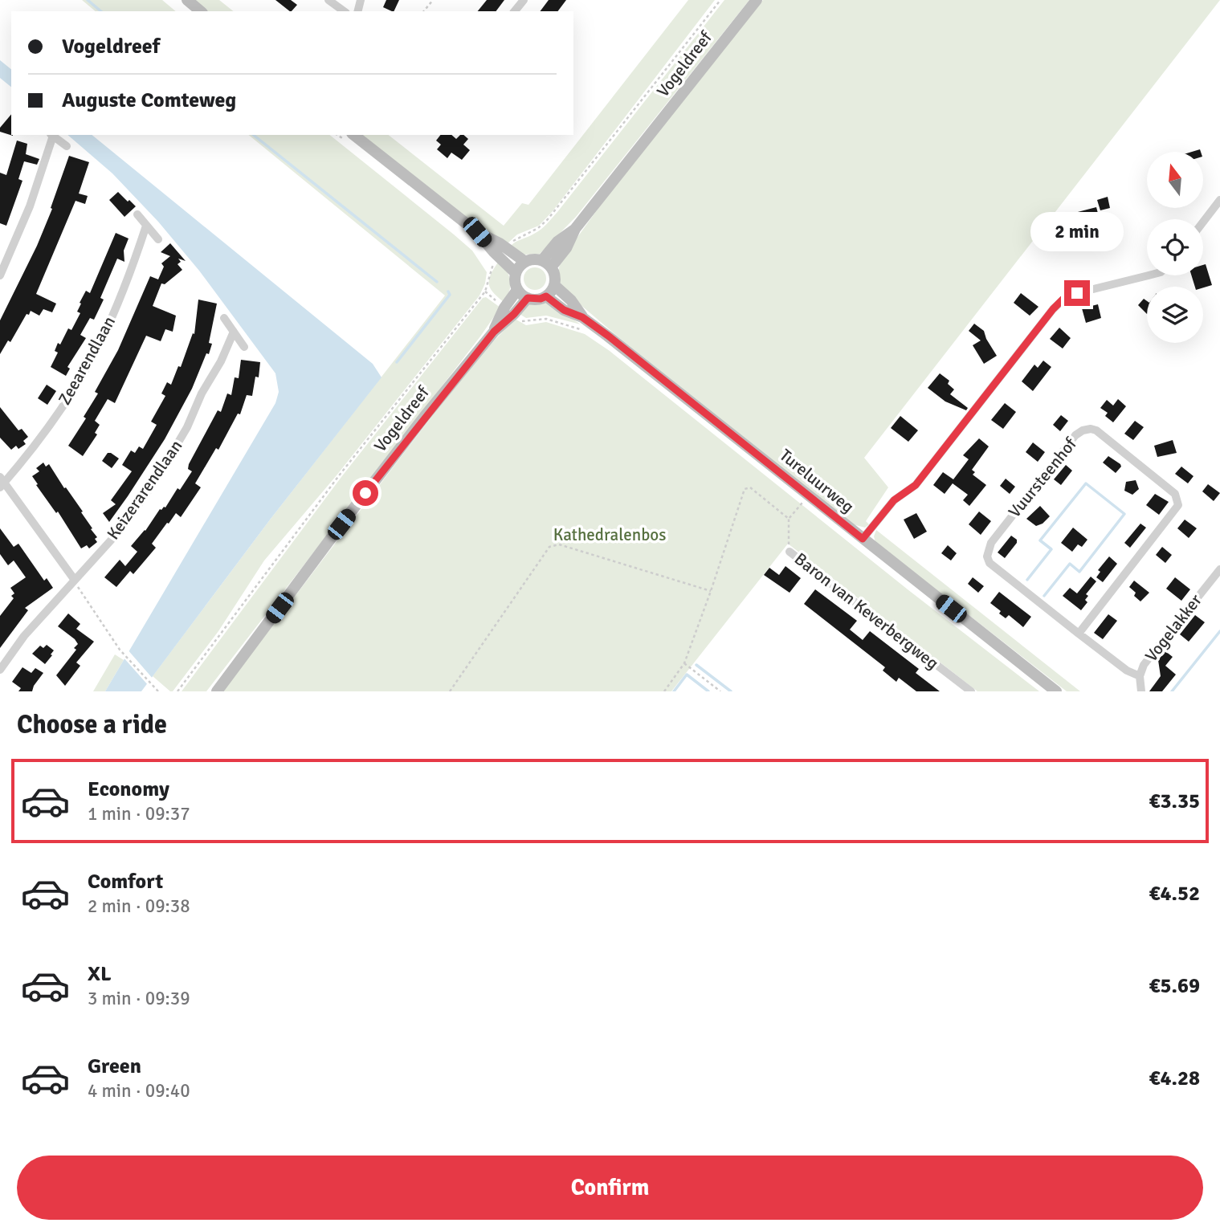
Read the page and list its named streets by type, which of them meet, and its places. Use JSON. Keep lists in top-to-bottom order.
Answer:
{
  "streets": {
    "main road": ["Vogeldreef", "Tureluurweg"],
    "street": [
      "Zeearendlaan",
      "Vuursteenhof",
      "Keizerarendlaan",
      "Baron van Keverbergweg",
      "Vogelakker"
    ]
  },
  "crossings": [
    ["Vogeldreef", "Tureluurweg"],
    ["Vuursteenhof", "Vogelakker"]
  ],
  "parks": ["Kathedralenbos"],
  "north": "top",
  "page": {
    "banner": ["Vogeldreef", "Auguste Comteweg"],
    "bubble": "2 min",
    "heading": "Choose a ride",
    "list": [
      {
        "name": "Economy",
        "note": "1 min · 09:37",
        "value": "€3.35"
      },
      {
        "name": "Comfort",
        "note": "2 min · 09:38",
        "value": "€4.52"
      },
      {
        "name": "XL",
        "note": "3 min · 09:39",
        "value": "€5.69"
      },
      {
        "name": "Green",
        "note": "4 min · 09:40",
        "value": "€4.28"
      }
    ],
    "buttons": "Confirm"
  }
}
